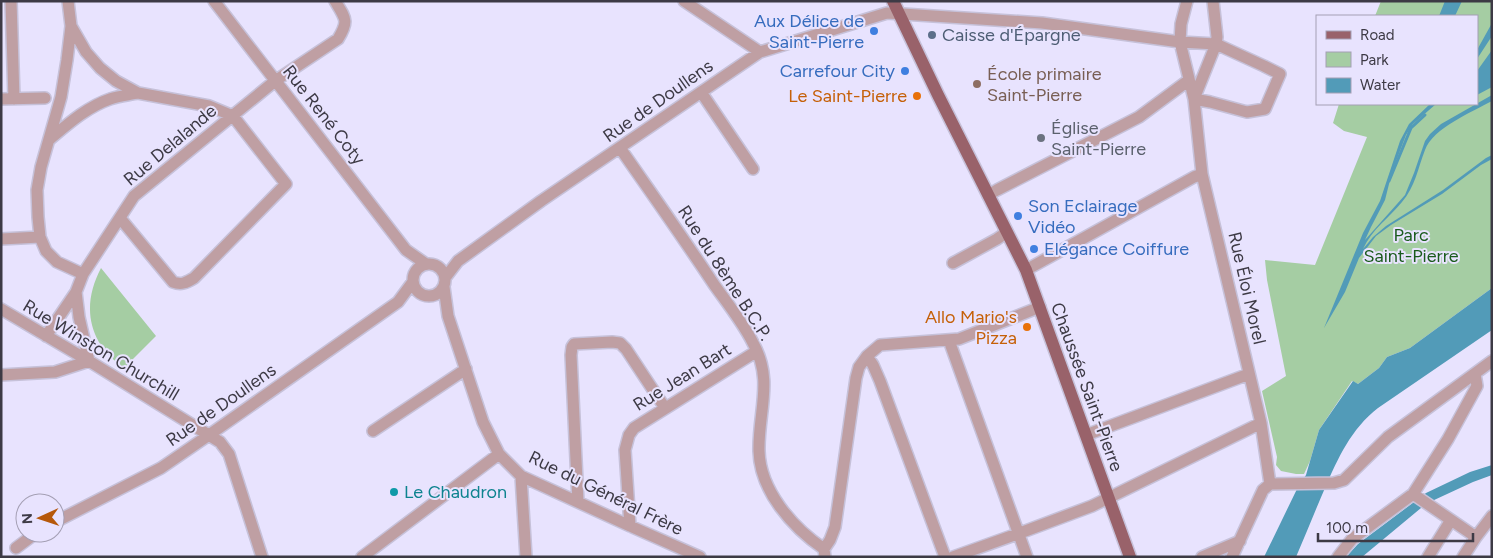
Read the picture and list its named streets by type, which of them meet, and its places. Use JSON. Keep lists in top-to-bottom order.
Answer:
{
  "streets": {
    "main road": ["Chaussée Saint-Pierre"],
    "street": [
      "Rue de Doullens",
      "Rue René Coty",
      "Rue Delalande",
      "Rue du 8ème B.C.P.",
      "Rue Éloi Morel",
      "Rue Winston Churchill",
      "Rue Jean Bart",
      "Rue du Général Frère"
    ]
  },
  "crossings": [
    ["Rue de Doullens", "Rue René Coty"],
    ["Rue de Doullens", "Rue du 8ème B.C.P."],
    ["Rue de Doullens", "Rue Éloi Morel"],
    ["Rue de Doullens", "Rue Winston Churchill"],
    ["Rue de Doullens", "Chaussée Saint-Pierre"],
    ["Rue de Doullens", "Rue du Général Frère"],
    ["Rue René Coty", "Rue Delalande"],
    ["Rue René Coty", "Rue du Général Frère"],
    ["Rue Delalande", "Rue Winston Churchill"],
    ["Rue du 8ème B.C.P.", "Rue Jean Bart"],
    ["Rue Jean Bart", "Rue du Général Frère"]
  ],
  "parks": ["Parc Saint-Pierre"],
  "places": [
    "Aux Délice de Saint-Pierre",
    "Caisse d'Épargne",
    "Carrefour City",
    "École primaire Saint-Pierre",
    "Le Saint-Pierre",
    "Église Saint-Pierre",
    "Son Eclairage Vidéo",
    "Elégance Coiffure",
    "Allo Mario's Pizza",
    "Le Chaudron"
  ],
  "legend": ["Road", "Park", "Water"],
  "scale_bar": "100 m",
  "north": "left"
}
